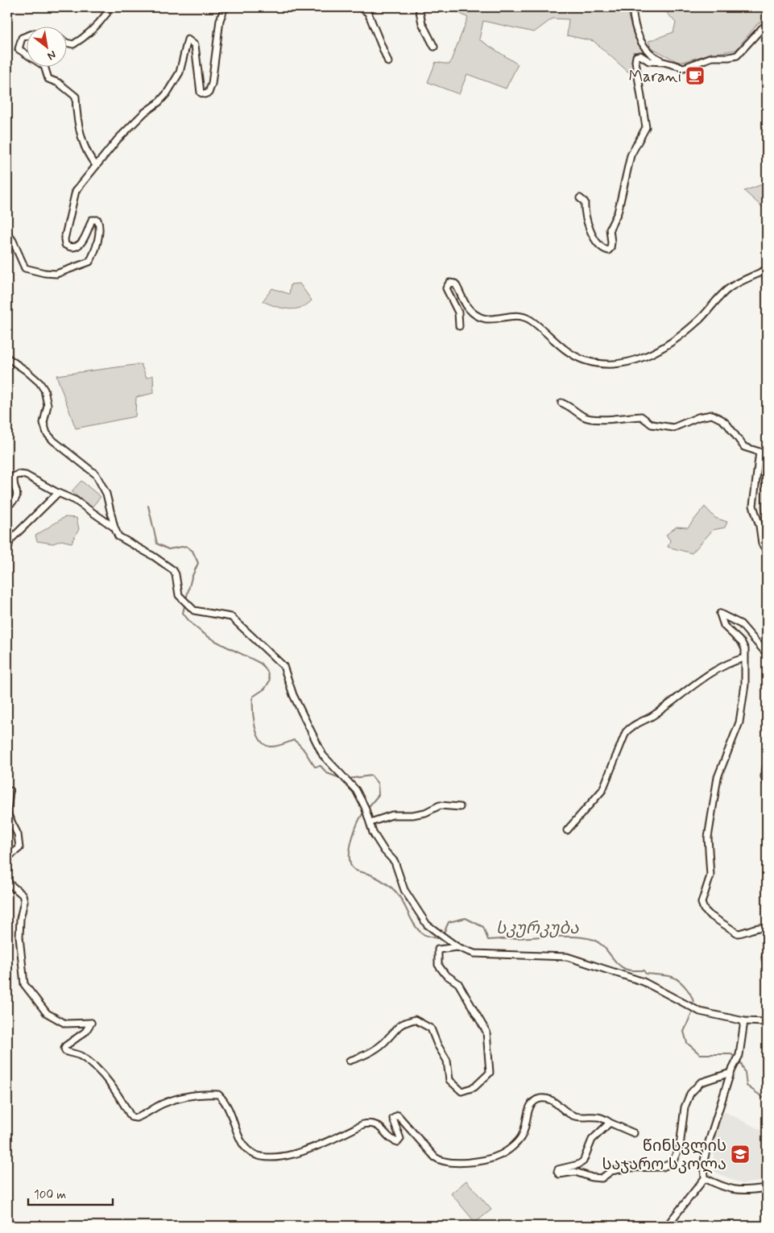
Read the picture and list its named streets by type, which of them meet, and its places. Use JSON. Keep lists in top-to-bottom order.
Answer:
{
  "water": ["სკურკუბა"],
  "places": {
    "cafe": ["Marani"],
    "school or university": ["წინსვლის საჯარო სკოლა"]
  },
  "scale_bar": "100 m",
  "north": "bottom right"
}
